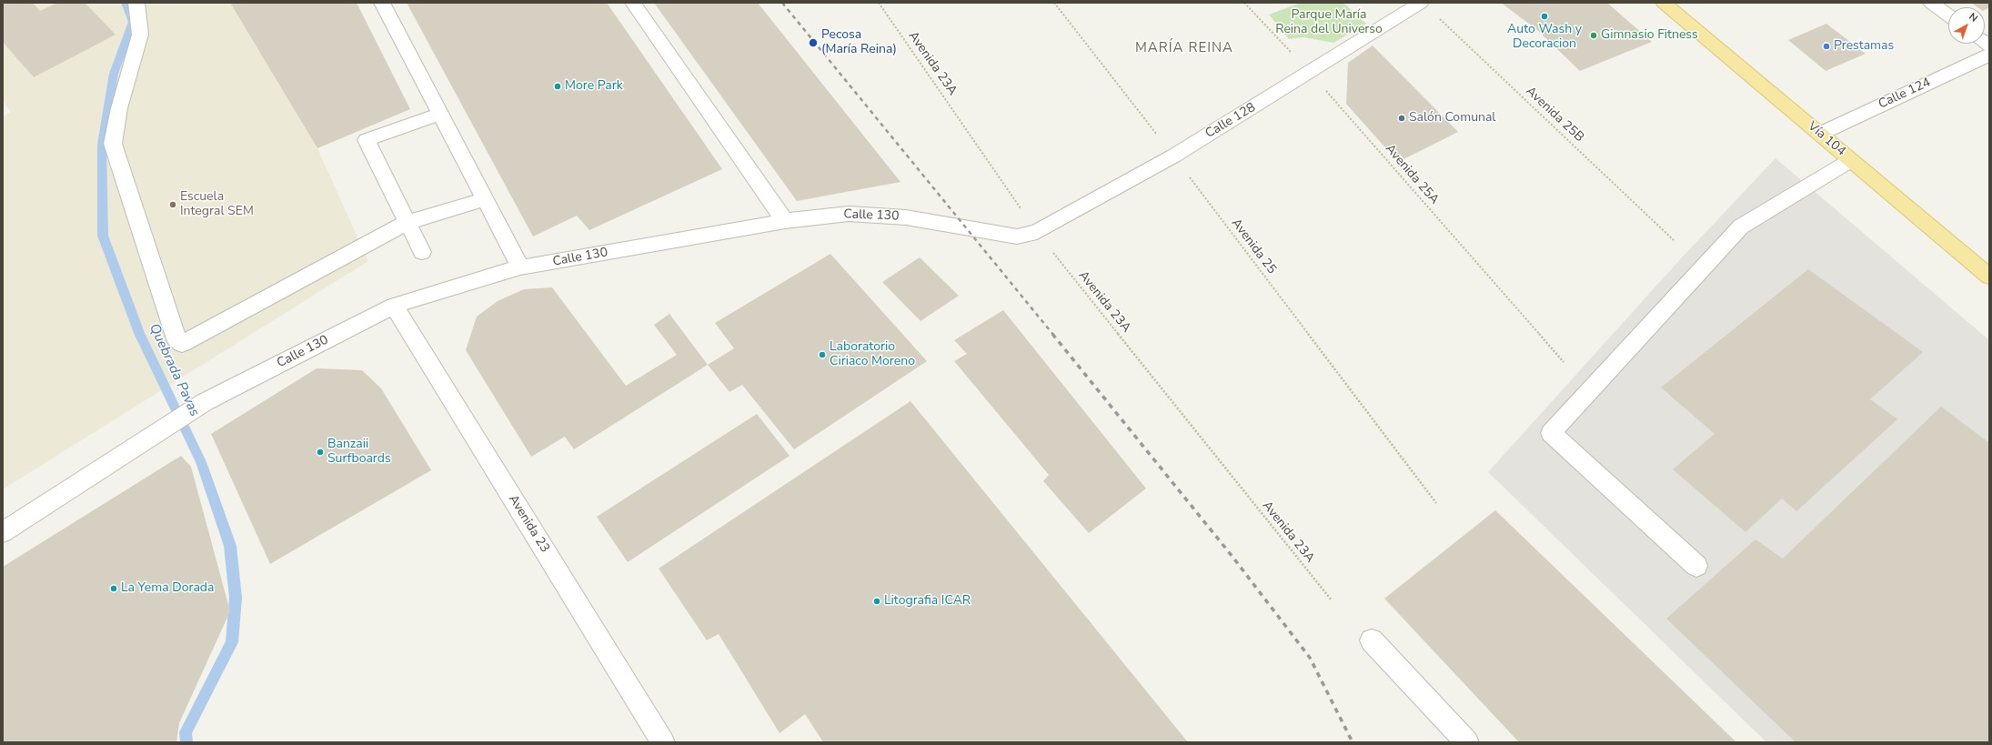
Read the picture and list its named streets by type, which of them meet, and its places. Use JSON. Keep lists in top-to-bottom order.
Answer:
{
  "streets": {
    "main road": ["Vía 104"],
    "street": [
      "Calle 124",
      "Calle 128",
      "Calle 130",
      "Avenida 23"
    ],
    "path": [
      "Avenida 23A",
      "Avenida 25B",
      "Avenida 25A",
      "Avenida 25"
    ]
  },
  "crossings": [
    ["Avenida 23A", "Calle 128"],
    ["Avenida 23A", "Calle 130"],
    ["Calle 124", "Vía 104"],
    ["Calle 128", "Avenida 25A"],
    ["Calle 128", "Calle 130"],
    ["Calle 128", "Avenida 25"],
    ["Calle 130", "Avenida 23"]
  ],
  "districts": ["MARÍA REINA"],
  "water": ["Quebrada Pavas"],
  "parks": ["Parque María Reina del Universo"],
  "places": [
    "Auto Wash y Decoracion",
    "Gimnasio Fitness",
    "Pecosa (María Reina)",
    "Prestamas",
    "More Park",
    "Salón Comunal",
    "Escuela Integral SEM",
    "Laboratorio Ciriaco Moreno",
    "Banzaii Surfboards",
    "La Yema Dorada",
    "Litografia ICAR"
  ],
  "north": "top right"
}
